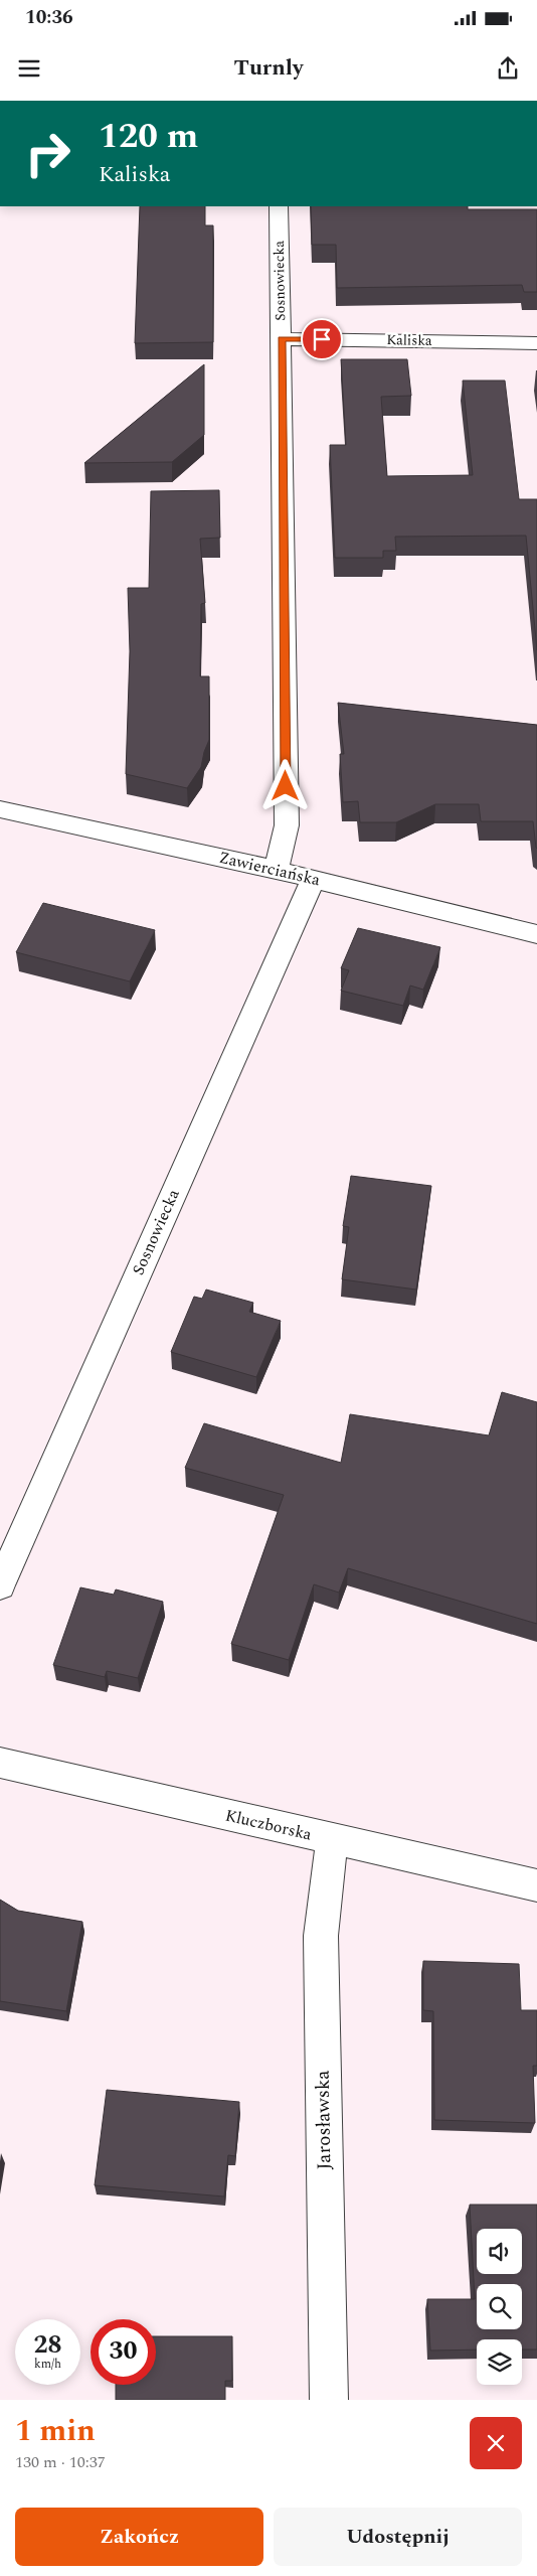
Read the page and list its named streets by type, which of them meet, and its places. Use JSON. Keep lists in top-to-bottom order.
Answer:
{
  "streets": {
    "street": [
      "Sosnowiecka",
      "Kaliska",
      "Zawierciańska",
      "Kluczborska",
      "Jarosławska"
    ]
  },
  "crossings": [
    ["Sosnowiecka", "Kaliska"],
    ["Sosnowiecka", "Zawierciańska"],
    ["Kluczborska", "Jarosławska"]
  ],
  "page": {
    "status": "10:36",
    "header": "Turnly",
    "turn": ["120 m", "Kaliska"],
    "speed": "28 km/h",
    "limit": "30",
    "heading": ["1 min", "130 m · 10:37"],
    "buttons": ["Zakończ", "Udostępnij"]
  }
}
